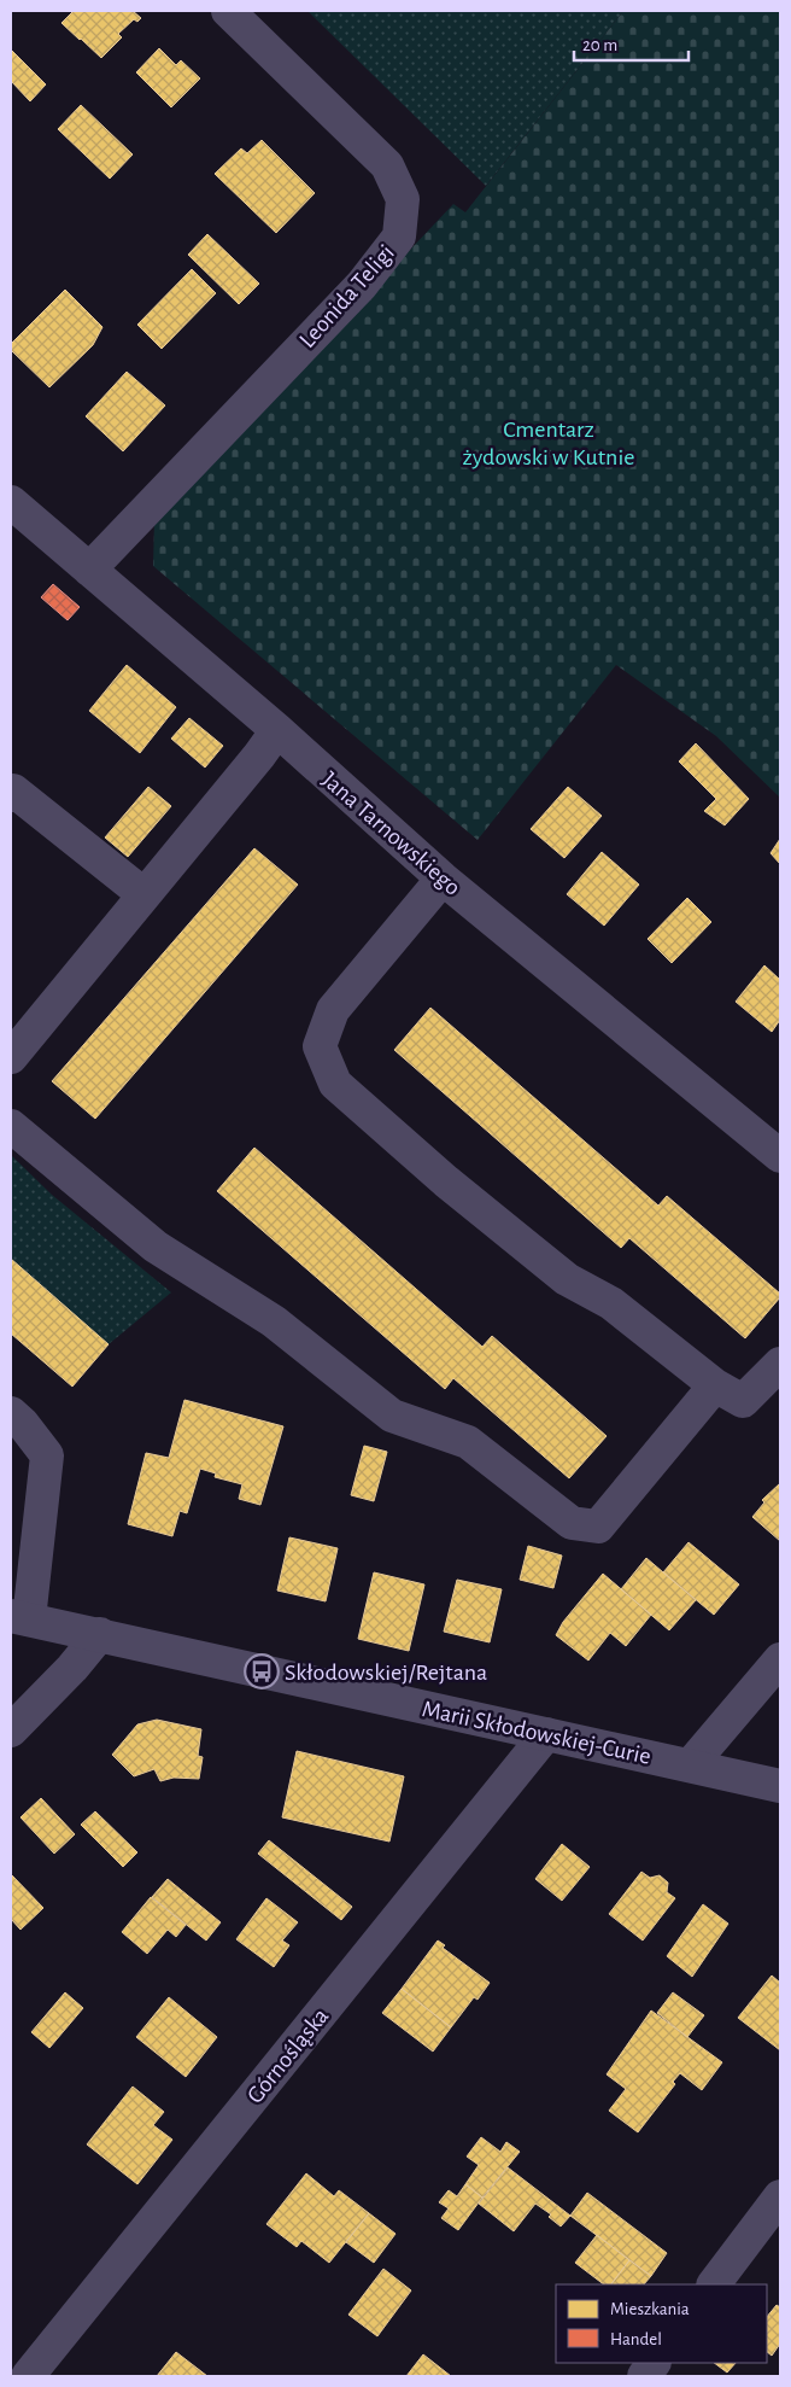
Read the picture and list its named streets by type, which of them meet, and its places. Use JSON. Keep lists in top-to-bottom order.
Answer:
{
  "streets": {
    "street": [
      "Leonida Teligi",
      "Jana Tarnowskiego",
      "Marii Skłodowskiej-Curie",
      "Górnośląska"
    ]
  },
  "crossings": [
    ["Leonida Teligi", "Jana Tarnowskiego"],
    ["Marii Skłodowskiej-Curie", "Górnośląska"]
  ],
  "parks": ["Cmentarz żydowski w Kutnie"],
  "places": {
    "bus stop": ["Skłodowskiej/Rejtana"]
  },
  "legend": ["Mieszkania", "Handel"],
  "scale_bar": "20 m"
}
